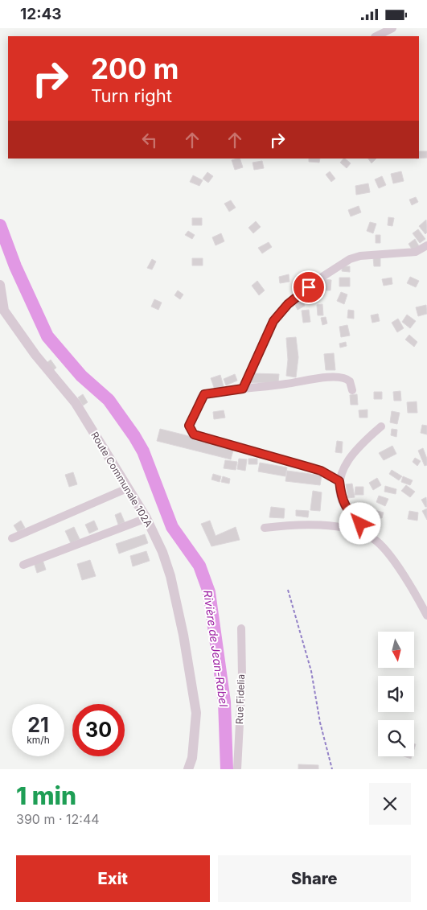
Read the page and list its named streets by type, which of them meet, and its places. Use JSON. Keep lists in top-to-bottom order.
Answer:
{
  "streets": {
    "street": ["Route Communale 102A", "Rue Fidelia"]
  },
  "water": ["Rivière de Jean-Rabel"],
  "north": "bottom",
  "page": {
    "status": "12:43",
    "turn": ["200 m", "Turn right"],
    "speed": "21 km/h",
    "limit": "30",
    "heading": ["1 min", "390 m · 12:44"],
    "buttons": ["Exit", "Share"]
  }
}
